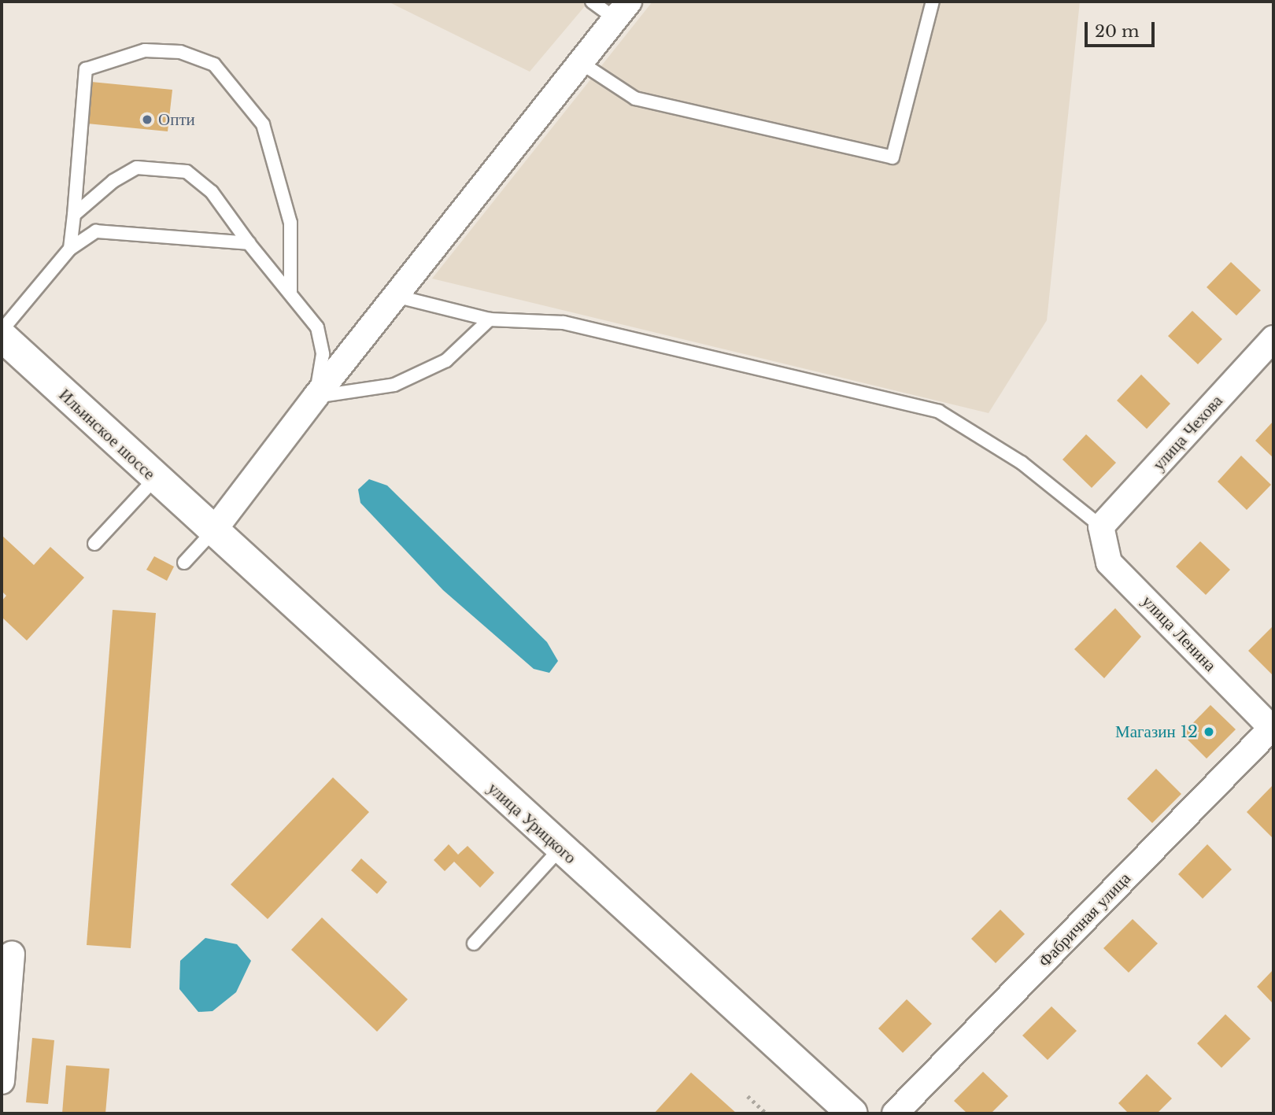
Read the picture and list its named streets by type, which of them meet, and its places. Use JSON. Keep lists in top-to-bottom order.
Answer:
{
  "streets": {
    "main road": ["Ильинское шоссе", "улица Урицкого"],
    "street": ["улица Чехова", "улица Ленина", "Фабричная улица"]
  },
  "crossings": [
    ["улица Чехова", "улица Ленина"],
    ["Ильинское шоссе", "улица Урицкого"],
    ["улица Ленина", "Фабричная улица"]
  ],
  "places": ["Опти", "Магазин 12"],
  "scale_bar": "20 m"
}
